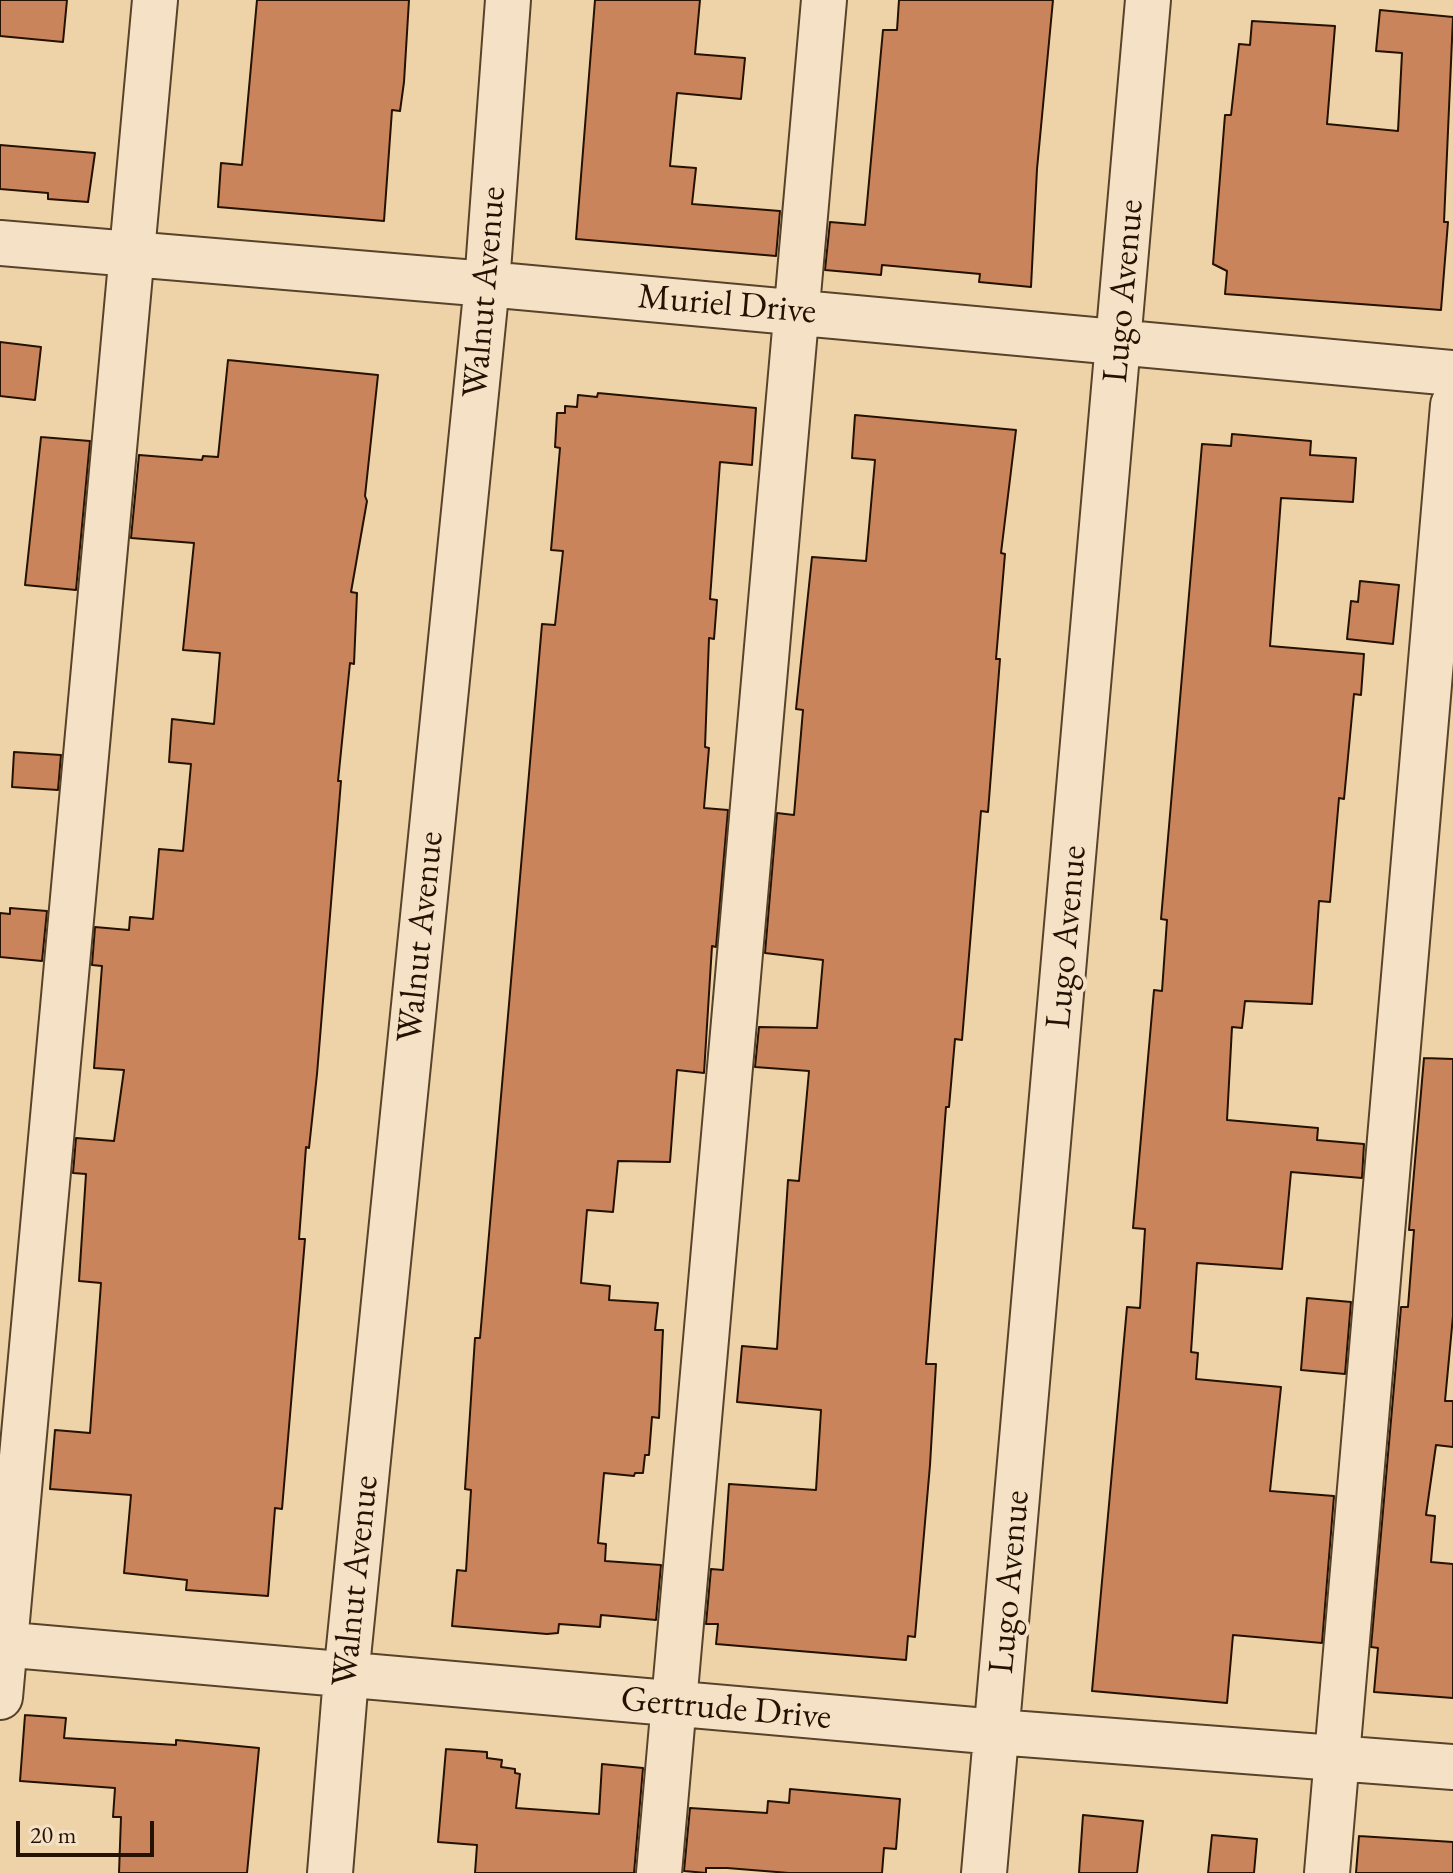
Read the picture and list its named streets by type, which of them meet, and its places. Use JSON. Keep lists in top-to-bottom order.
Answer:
{
  "streets": {
    "street": [
      "Lugo Avenue",
      "Walnut Avenue",
      "Muriel Drive",
      "Gertrude Drive"
    ]
  },
  "crossings": [
    ["Lugo Avenue", "Muriel Drive"],
    ["Lugo Avenue", "Gertrude Drive"],
    ["Walnut Avenue", "Muriel Drive"],
    ["Walnut Avenue", "Gertrude Drive"]
  ],
  "scale_bar": "20 m"
}
